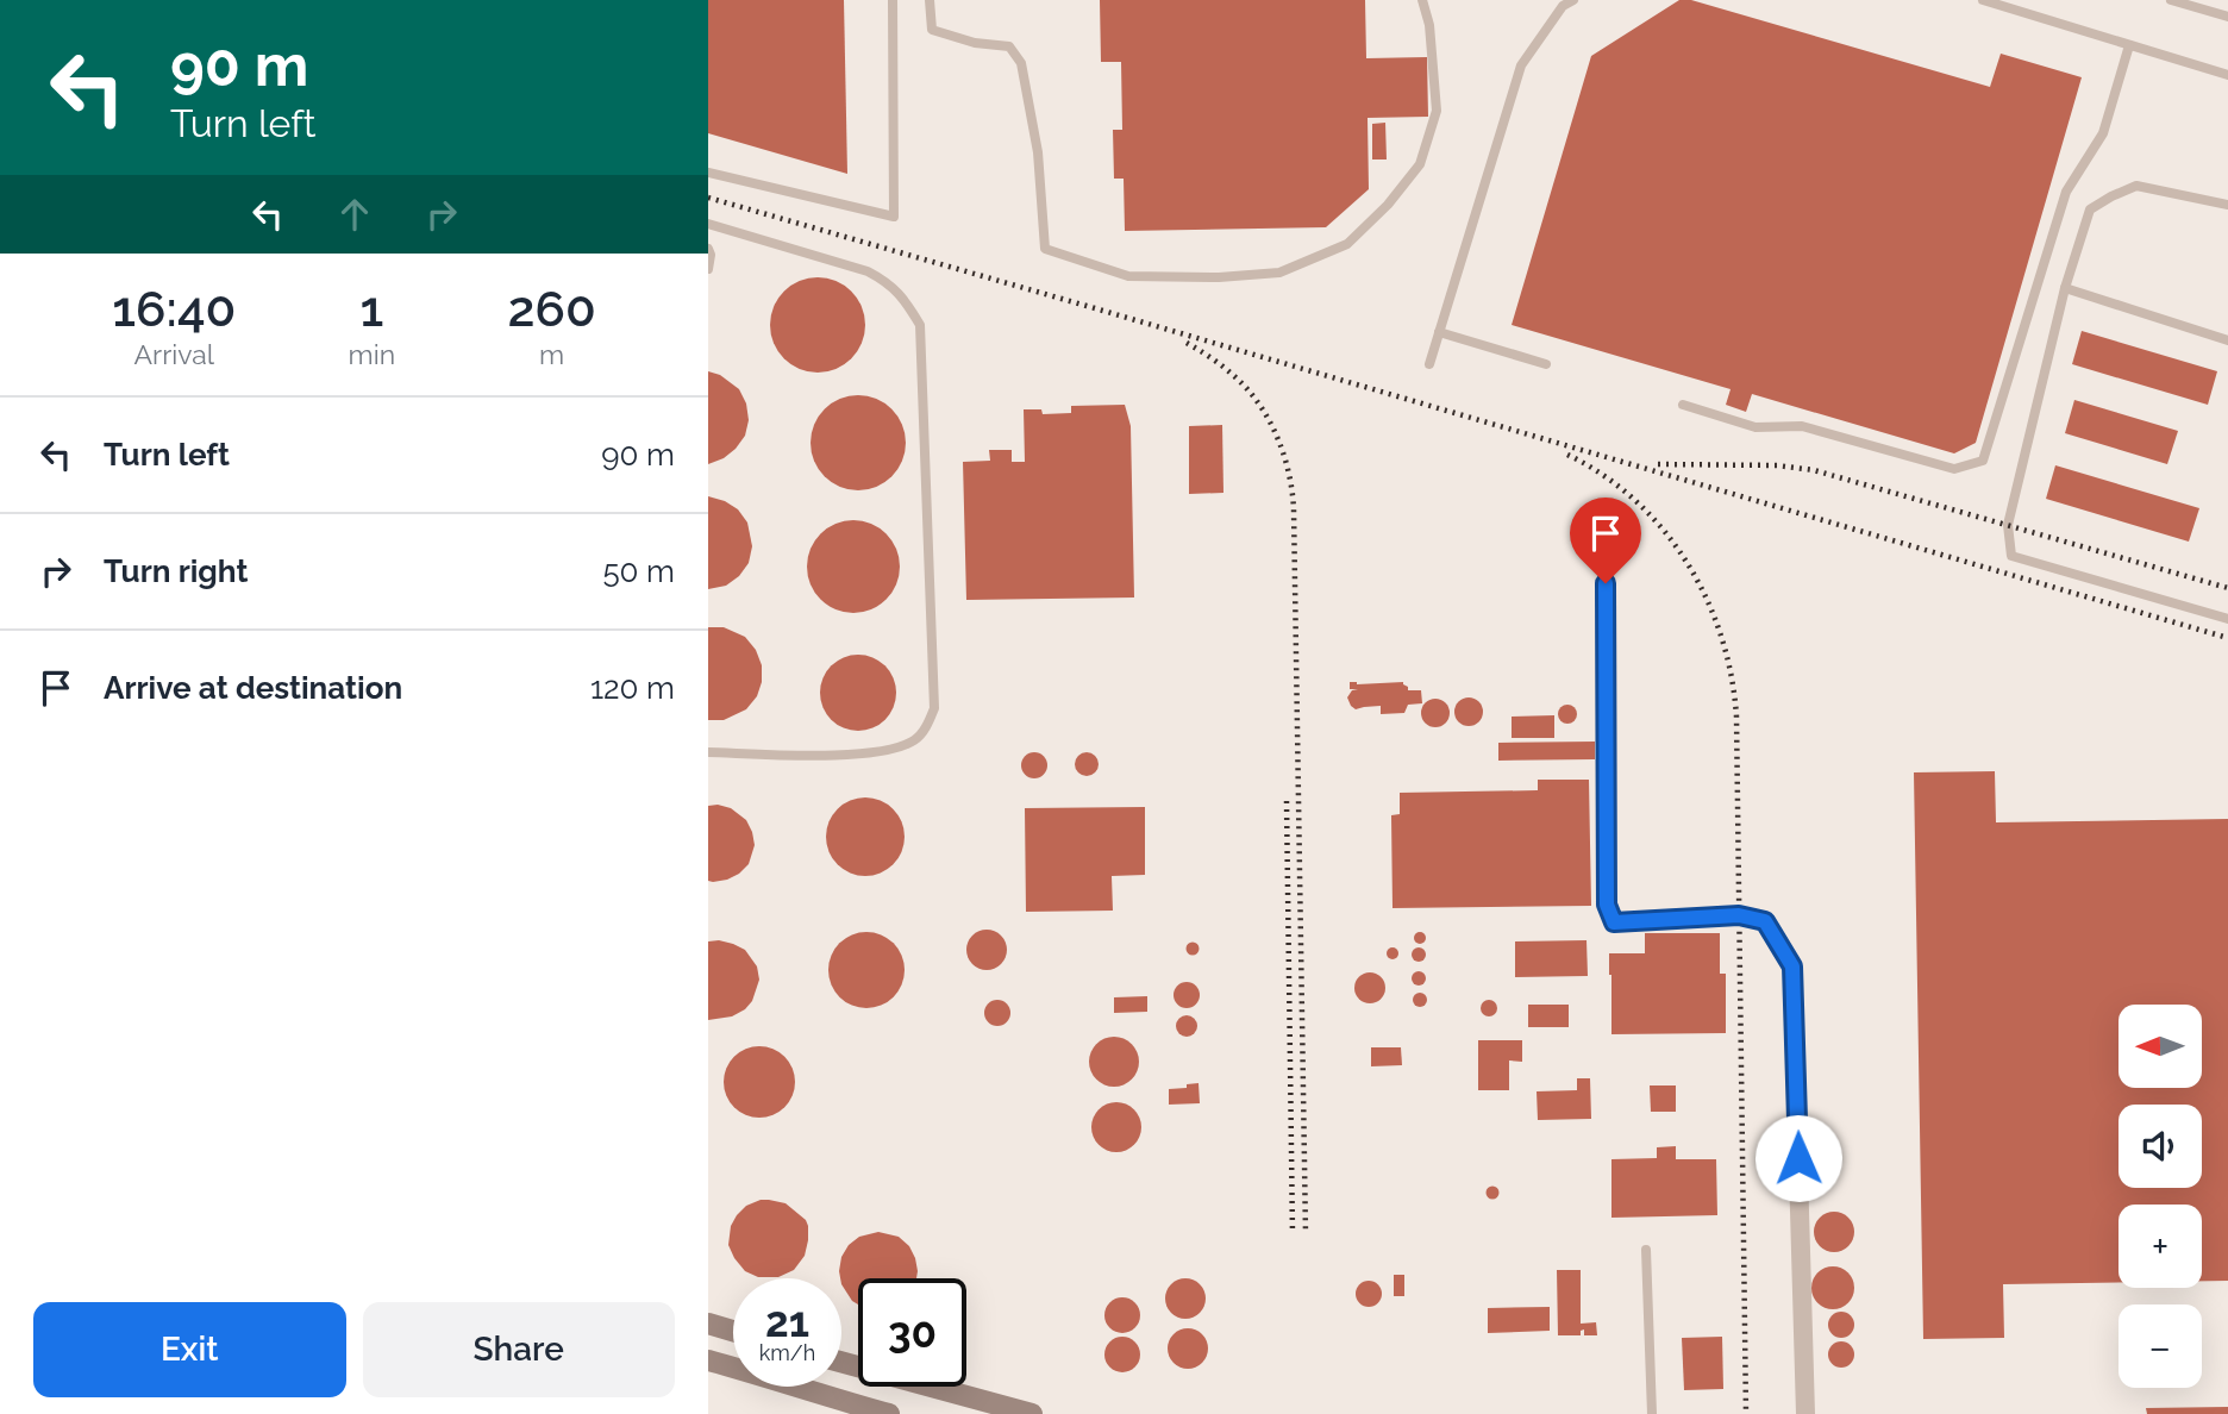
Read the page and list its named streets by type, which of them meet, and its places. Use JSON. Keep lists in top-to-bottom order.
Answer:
{
  "north": "left",
  "page": {
    "turn": ["90 m", "Turn left"],
    "eta": [
      "16:40",
      "Arrival",
      "1",
      "min",
      "260",
      "m"
    ],
    "list": [
      {
        "name": "Turn left",
        "value": "90 m"
      },
      {
        "name": "Turn right",
        "value": "50 m"
      },
      {
        "name": "Arrive at destination",
        "value": "120 m"
      }
    ],
    "map_buttons": ["+", "−"],
    "speed": "21 km/h",
    "limit": "30",
    "buttons": ["Exit", "Share"]
  }
}
